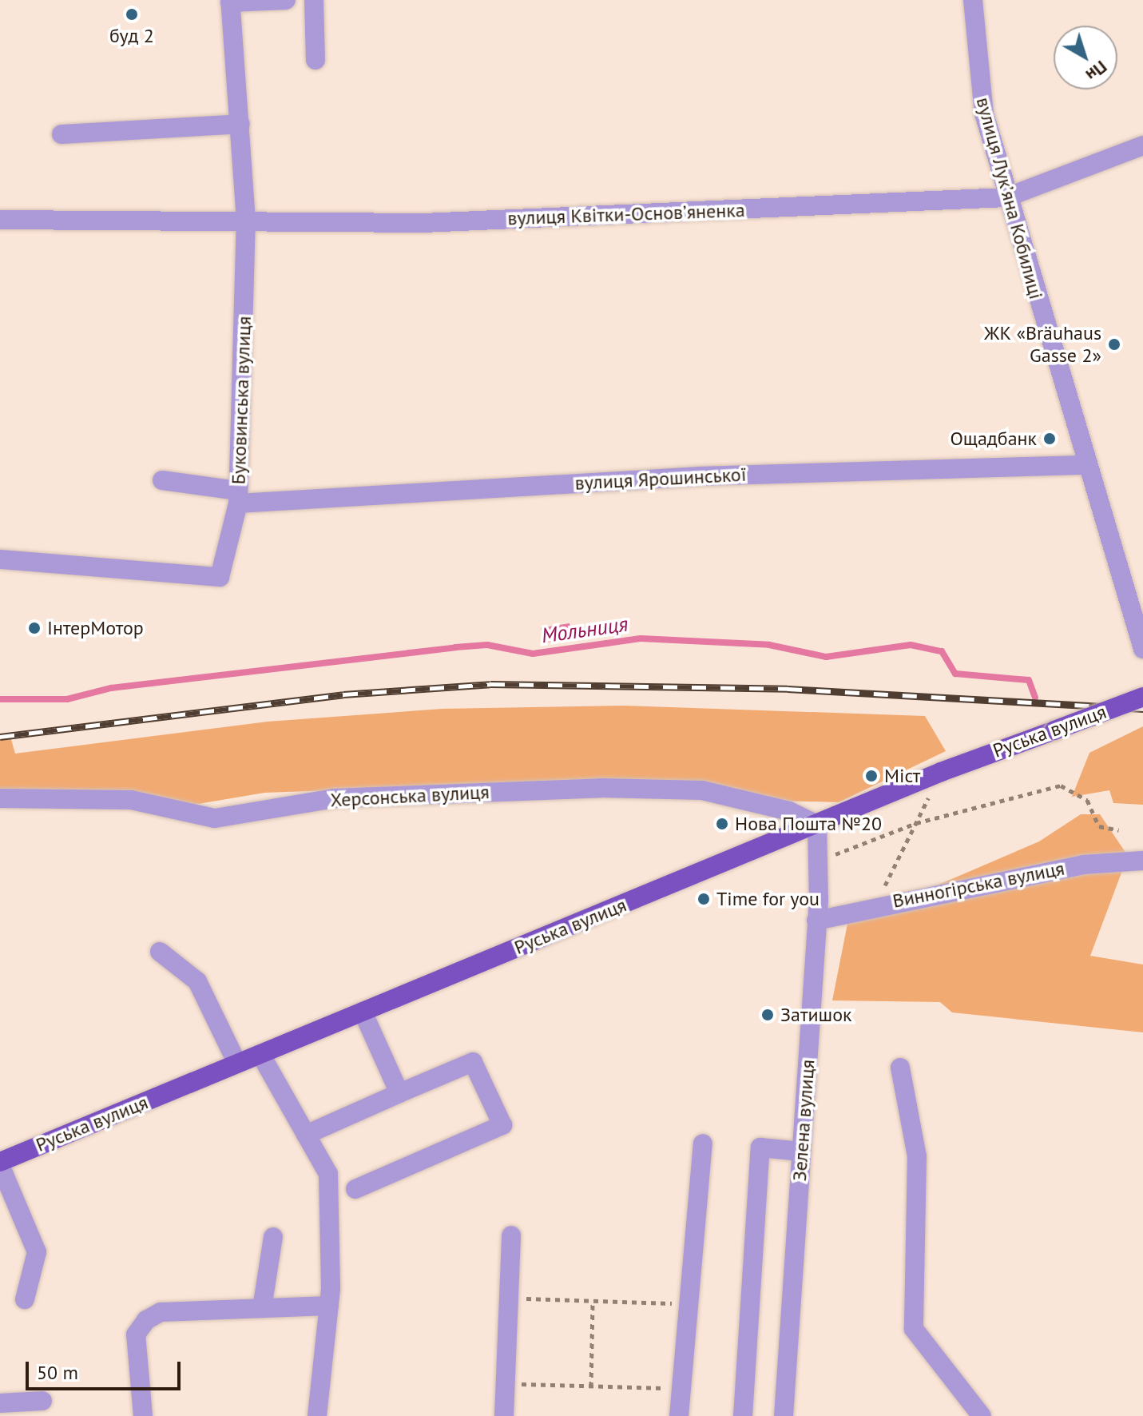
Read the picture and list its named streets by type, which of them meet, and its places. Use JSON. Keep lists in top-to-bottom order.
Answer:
{
  "streets": {
    "main road": ["Руська вулиця"],
    "street": [
      "вулиця Лукʼяна Кобилиці",
      "вулиця Квітки-Основʼяненка",
      "Буковинська вулиця",
      "вулиця Ярошинської",
      "Херсонська вулиця",
      "Винногірська вулиця",
      "Зелена вулиця"
    ]
  },
  "crossings": [
    ["вулиця Лукʼяна Кобилиці", "вулиця Квітки-Основʼяненка"],
    ["вулиця Лукʼяна Кобилиці", "вулиця Ярошинської"],
    ["вулиця Квітки-Основʼяненка", "Буковинська вулиця"],
    ["Буковинська вулиця", "вулиця Ярошинської"],
    ["Руська вулиця", "Херсонська вулиця"],
    ["Руська вулиця", "Зелена вулиця"],
    ["Херсонська вулиця", "Зелена вулиця"],
    ["Винногірська вулиця", "Зелена вулиця"]
  ],
  "water": ["Мольниця"],
  "places": [
    "буд 2",
    "ЖК «Bräuhaus Gasse 2»",
    "Ощадбанк",
    "ІнтерМотор",
    "Міст",
    "Нова Пошта №20",
    "Time for you",
    "Затишок"
  ],
  "scale_bar": "50 m",
  "north": "bottom right"
}
